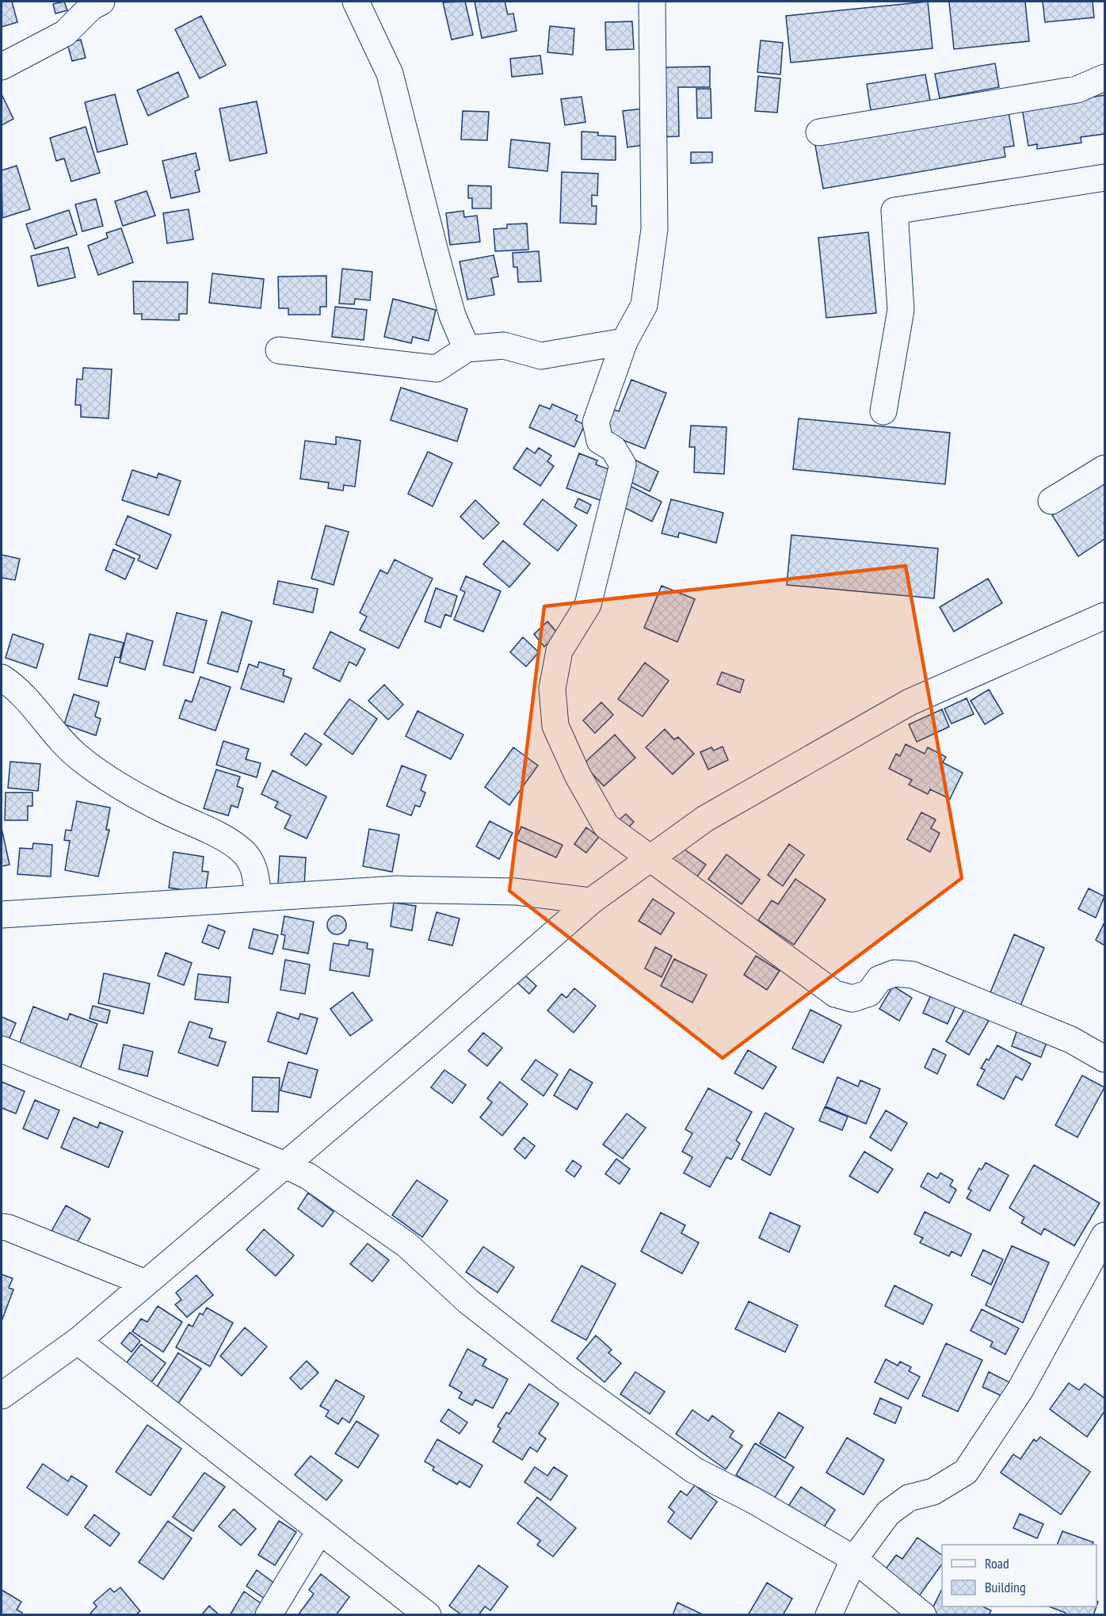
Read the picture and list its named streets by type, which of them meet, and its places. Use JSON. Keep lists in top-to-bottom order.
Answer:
{
  "legend": ["Road", "Building"]
}
